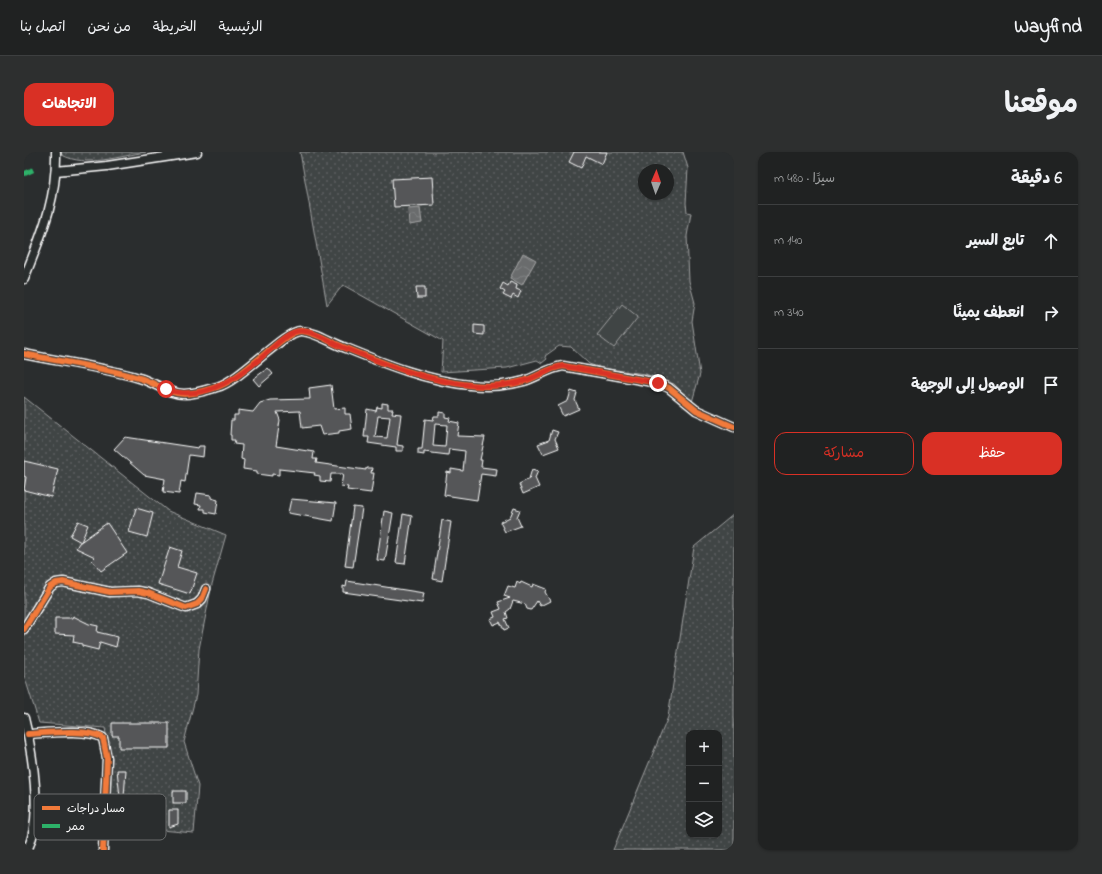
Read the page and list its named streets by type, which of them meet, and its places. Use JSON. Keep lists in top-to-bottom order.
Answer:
{
  "legend": ["مسار دراجات", "ممر"],
  "north": "top",
  "page": {
    "header": "Wayfind",
    "nav": [
      "الرئيسية",
      "الخريطة",
      "من نحن",
      "اتصل بنا"
    ],
    "title": "موقعنا",
    "buttons": [
      "الاتجاهات",
      ["حفظ", "مشاركة"]
    ],
    "heading": ["6 دقيقة", "سيرًا · 480 m"],
    "list": [
      ["تابع السير", "140 m"],
      ["انعطف يمينًا", "340 m"],
      "الوصول إلى الوجهة"
    ],
    "map_buttons": ["+", "−"]
  }
}
